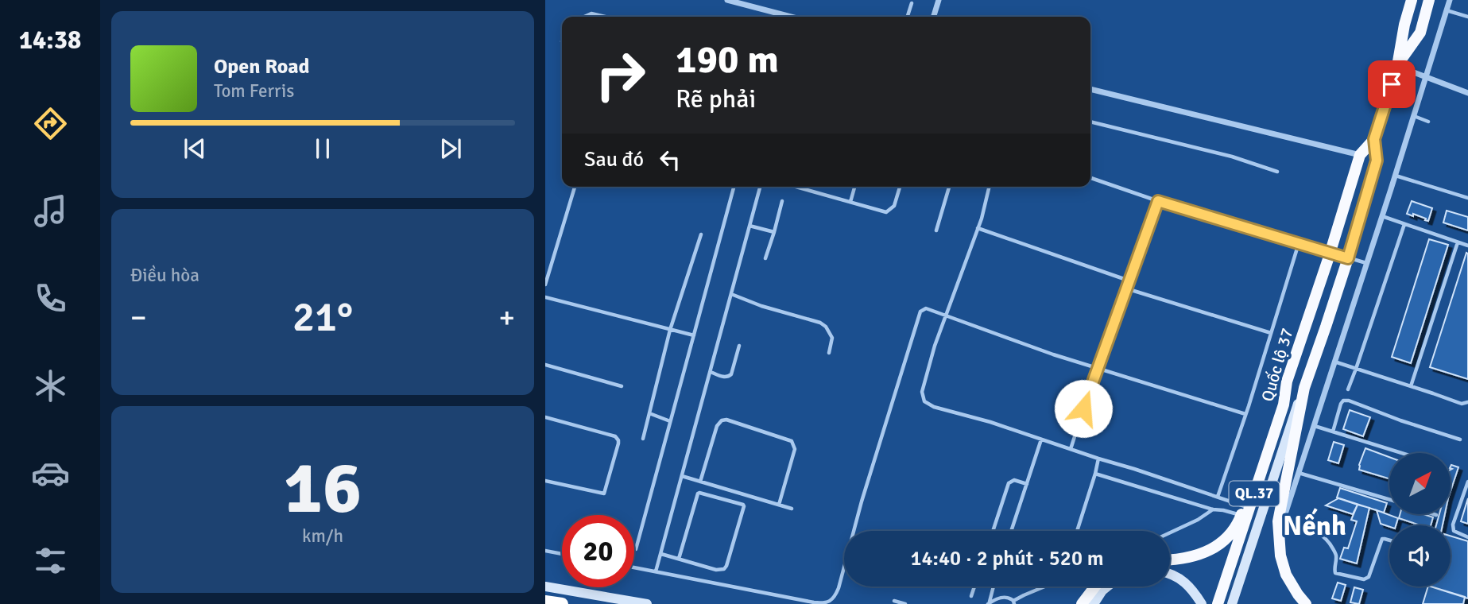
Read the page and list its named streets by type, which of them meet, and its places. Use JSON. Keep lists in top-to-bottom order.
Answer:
{
  "streets": {
    "highway": ["Quốc lộ 37", "QL.37"]
  },
  "districts": ["Nếnh"],
  "north": "top right",
  "page": {
    "tabs": "14:38",
    "turn": ["190 m", "Rẽ phải"],
    "song": ["Open Road", "Tom Ferris"],
    "then": "Sau đó",
    "tile": [
      "Điều hòa",
      ["16", "km/h"]
    ],
    "heat": ["−", "21°", "+"],
    "limit": "20",
    "trip": "14:40 · 2 phút · 520 m"
  }
}
